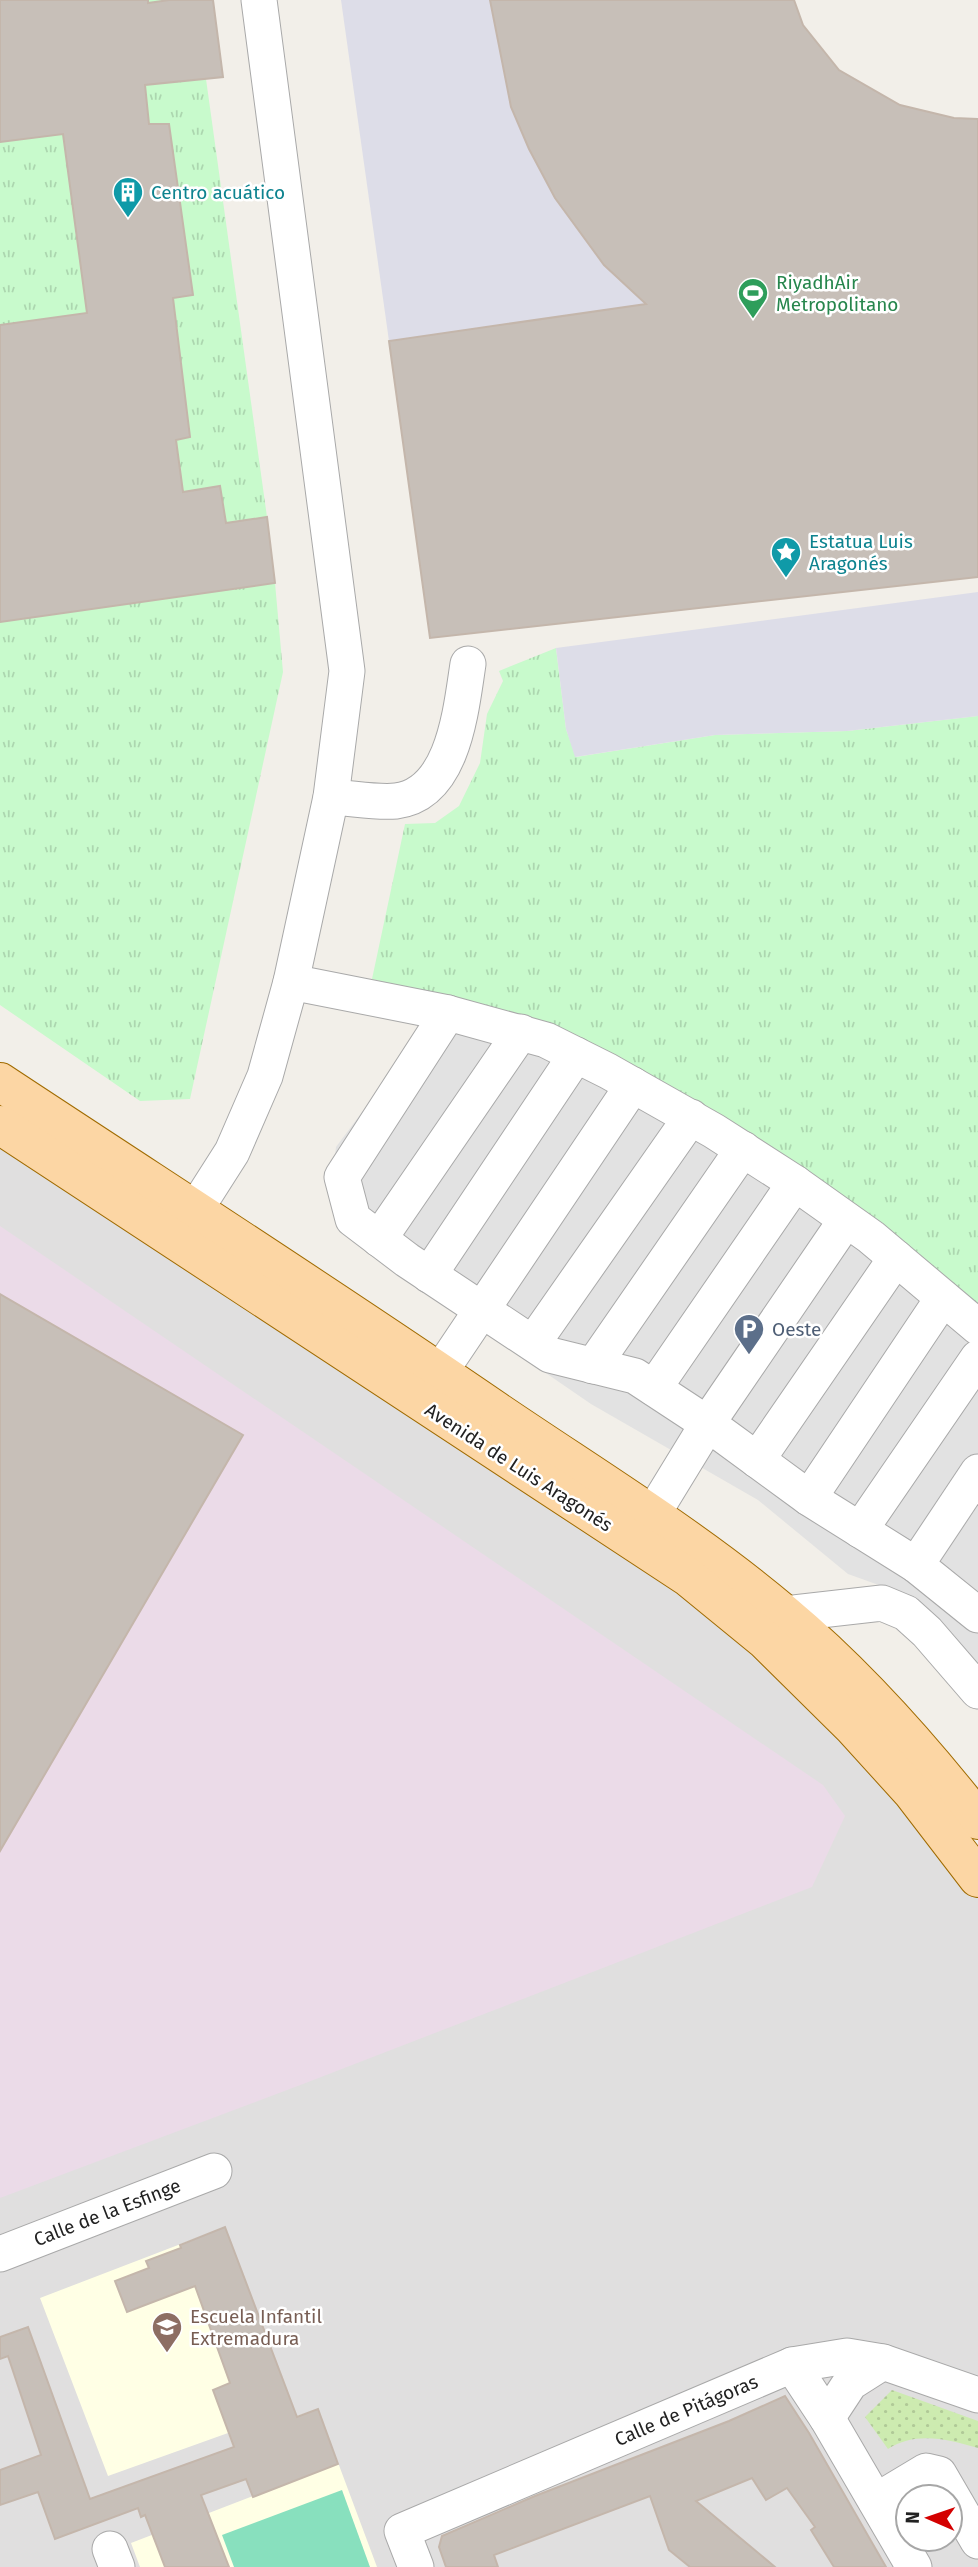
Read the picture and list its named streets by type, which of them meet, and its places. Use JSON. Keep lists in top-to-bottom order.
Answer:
{
  "streets": {
    "main road": ["Avenida de Luis Aragonés"],
    "street": ["Calle de la Esfinge", "Calle de Pitágoras"]
  },
  "places": {
    "building": ["Centro acuático"],
    "sports": ["RiyadhAir Metropolitano"],
    "place": ["Estatua Luis Aragonés"],
    "parking": ["Oeste"],
    "school or university": ["Escuela Infantil Extremadura"]
  },
  "north": "left"
}
